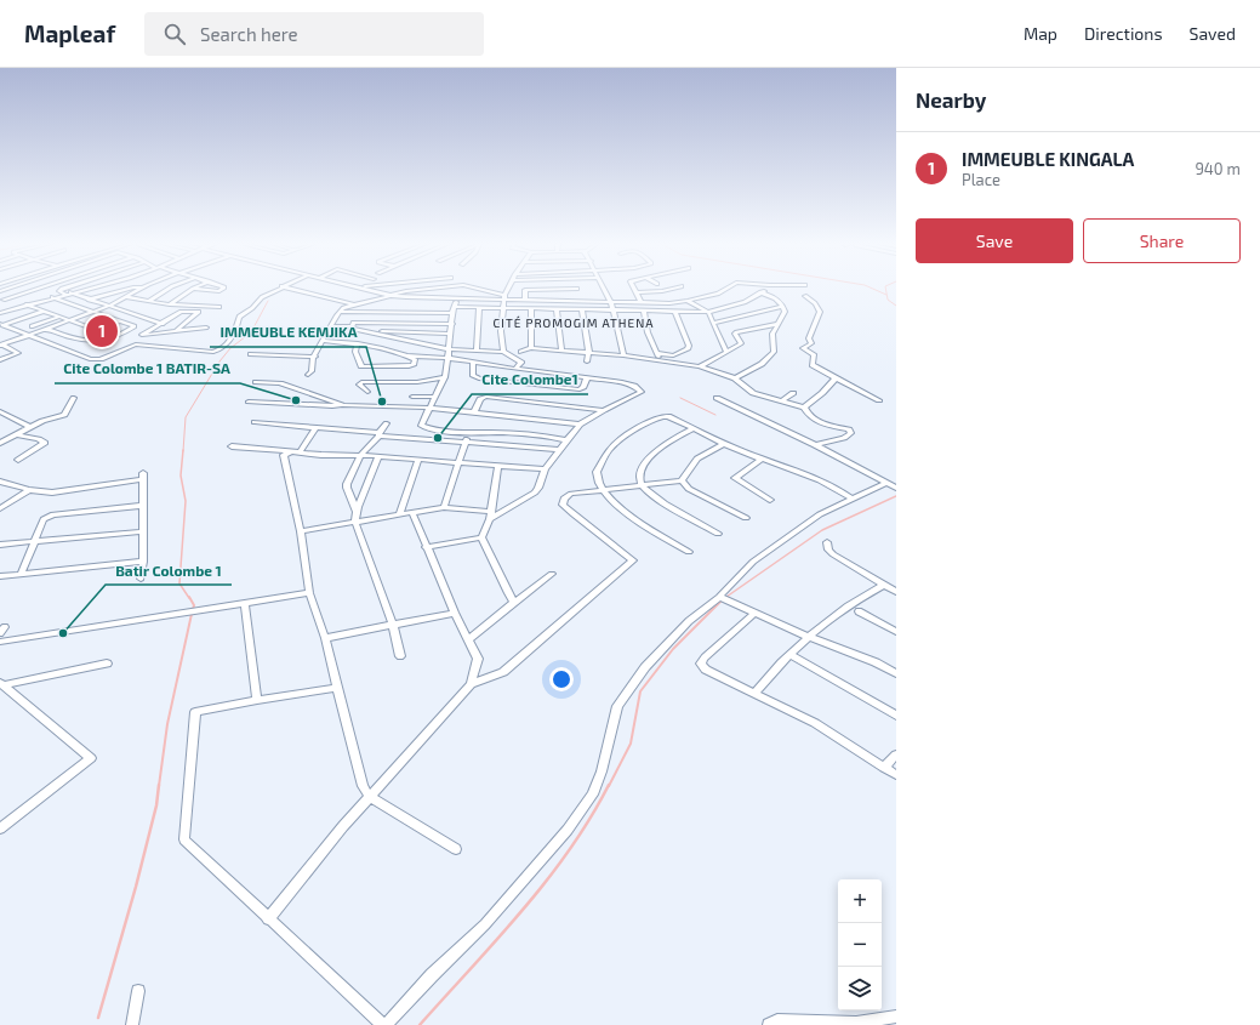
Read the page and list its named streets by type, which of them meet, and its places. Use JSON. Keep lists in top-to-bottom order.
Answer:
{
  "districts": ["CITÉ PROMOGIM ATHENA"],
  "places": [
    "Cite Colombe 1 BATIR-SA",
    "IMMEUBLE KEMJIKA",
    "Cite Colombe1",
    "Batir Colombe 1"
  ],
  "page": {
    "header": "Mapleaf",
    "search": "Search here",
    "nav": ["Map", "Directions", "Saved"],
    "heading": "Nearby",
    "list": [
      {
        "mark": "1",
        "name": "IMMEUBLE KINGALA",
        "note": "Place",
        "value": "940 m"
      }
    ],
    "buttons": ["Save", "Share"],
    "pins": "1",
    "map_buttons": ["+", "−"]
  }
}
